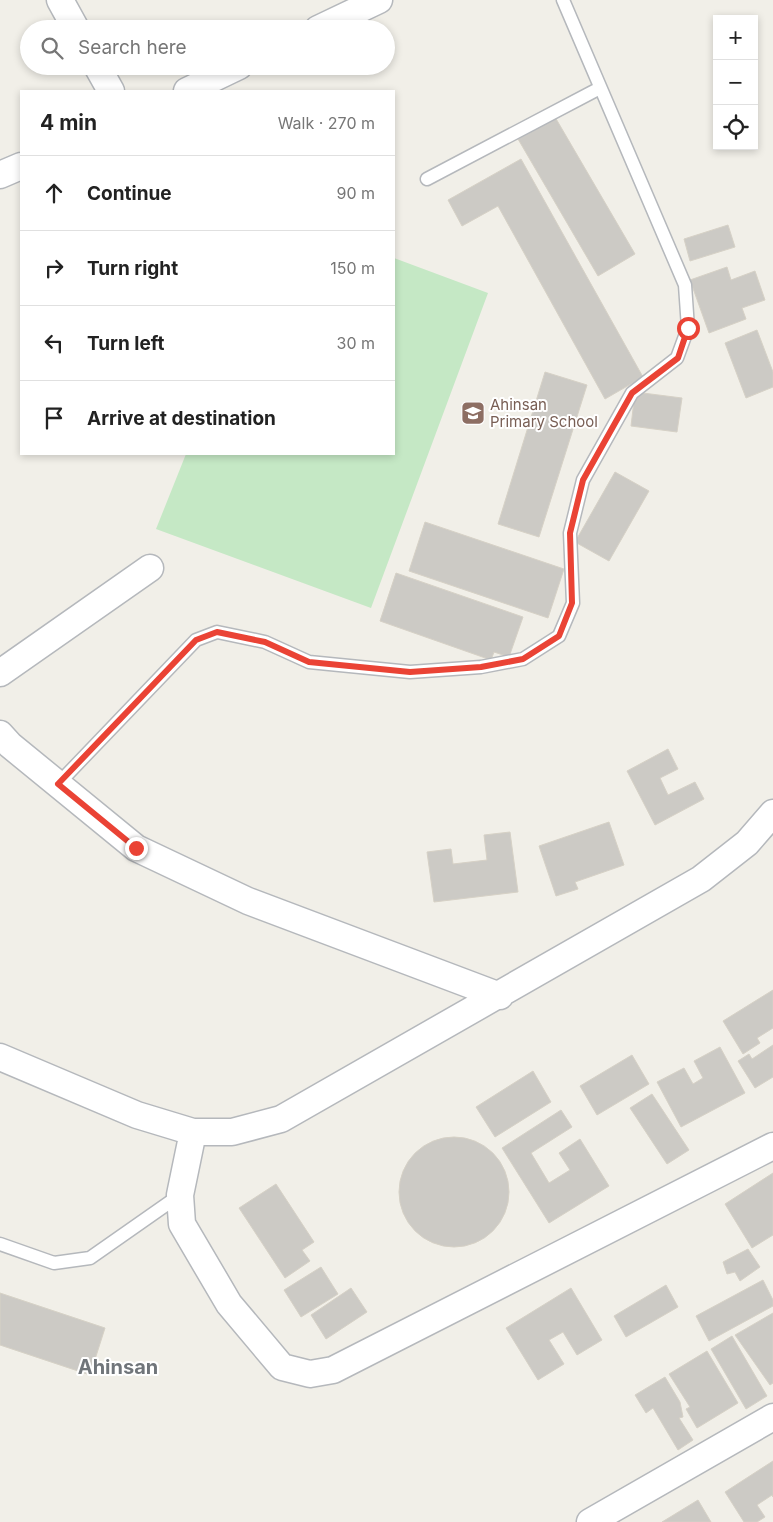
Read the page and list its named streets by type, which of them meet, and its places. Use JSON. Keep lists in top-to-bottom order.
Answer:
{
  "districts": ["Ahinsan"],
  "places": {
    "school or university": ["Ahinsan Primary School"]
  },
  "page": {
    "map_buttons": ["+", "−"],
    "search": "Search here",
    "heading": ["4 min", "Walk · 270 m"],
    "list": [
      ["Continue", "90 m"],
      ["Turn right", "150 m"],
      ["Turn left", "30 m"],
      "Arrive at destination"
    ]
  }
}
